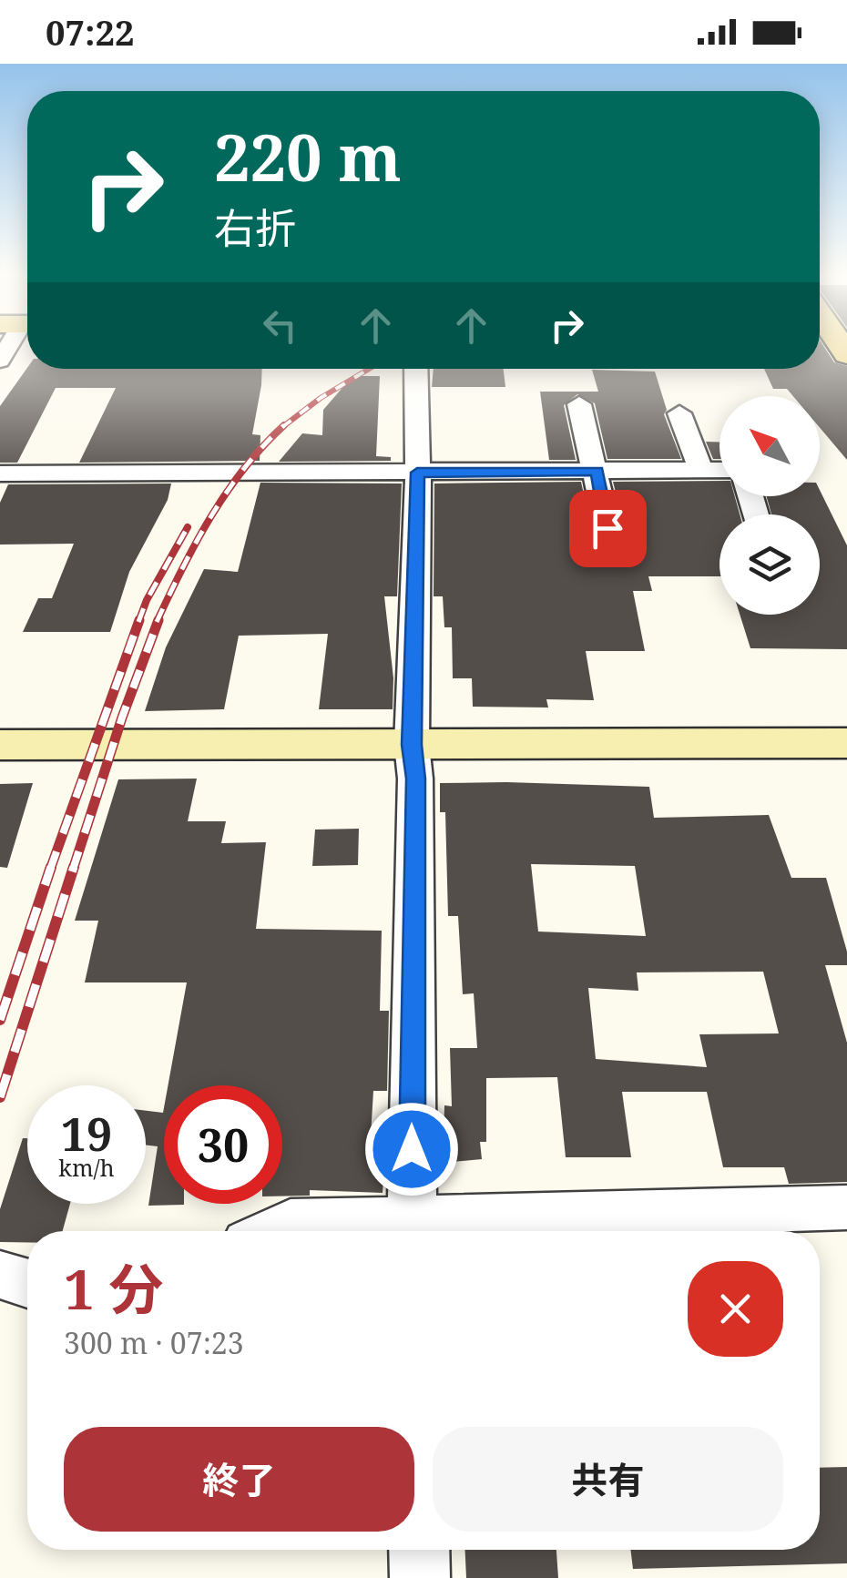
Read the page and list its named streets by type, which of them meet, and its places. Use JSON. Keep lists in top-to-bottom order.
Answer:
{
  "north": "top left",
  "page": {
    "status": "07:22",
    "turn": ["220 m", "右折"],
    "speed": "19 km/h",
    "limit": "30",
    "heading": ["1 分", "300 m · 07:23"],
    "buttons": ["終了", "共有"]
  }
}
